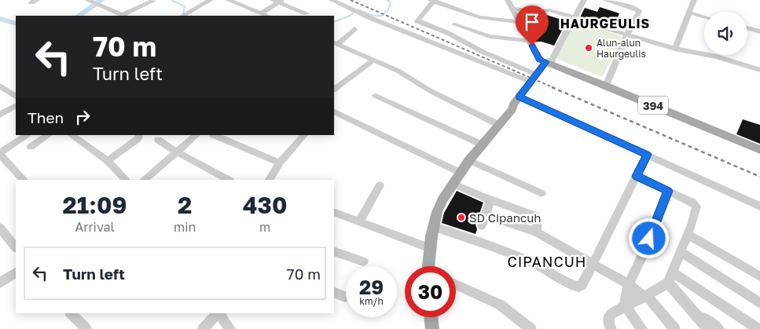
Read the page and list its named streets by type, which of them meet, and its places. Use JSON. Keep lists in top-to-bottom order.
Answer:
{
  "streets": {
    "main road": ["394"]
  },
  "districts": ["HAURGEULIS", "CIPANCUH"],
  "places": ["Alun-alun Haurgeulis", "SD Cipancuh"],
  "page": {
    "turn": ["70 m", "Turn left"],
    "then": "Then",
    "eta": [
      "21:09",
      "Arrival",
      "2",
      "min",
      "430",
      "m"
    ],
    "list": [
      {
        "name": "Turn left",
        "value": "70 m"
      }
    ],
    "speed": "29 km/h",
    "limit": "30"
  }
}
